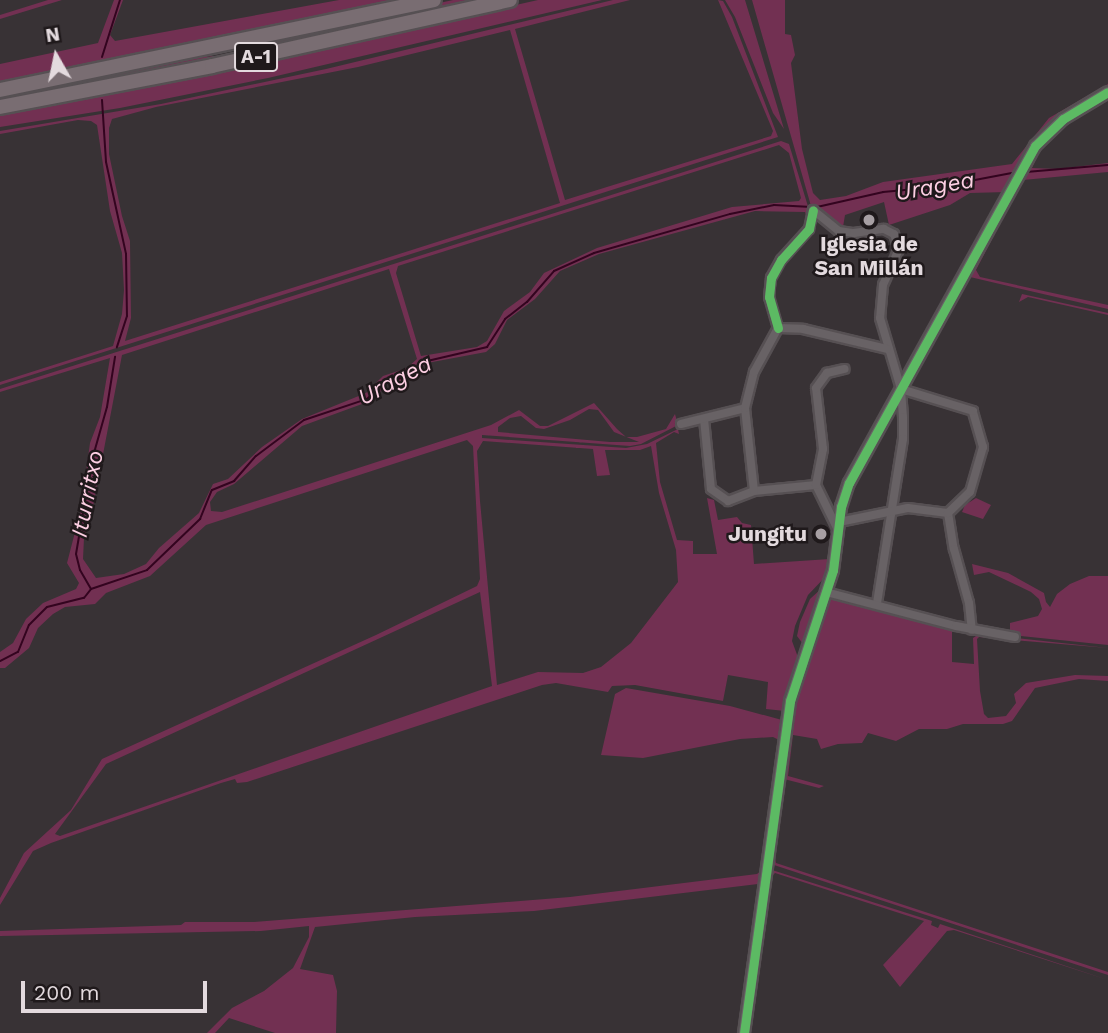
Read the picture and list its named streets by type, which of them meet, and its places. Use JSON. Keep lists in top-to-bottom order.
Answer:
{
  "streets": {
    "highway": ["A-1"]
  },
  "water": ["Uragea", "Iturritxo"],
  "places": ["Iglesia de San Millán", "Jungitu"],
  "scale_bar": "200 m",
  "north": "top"
}
